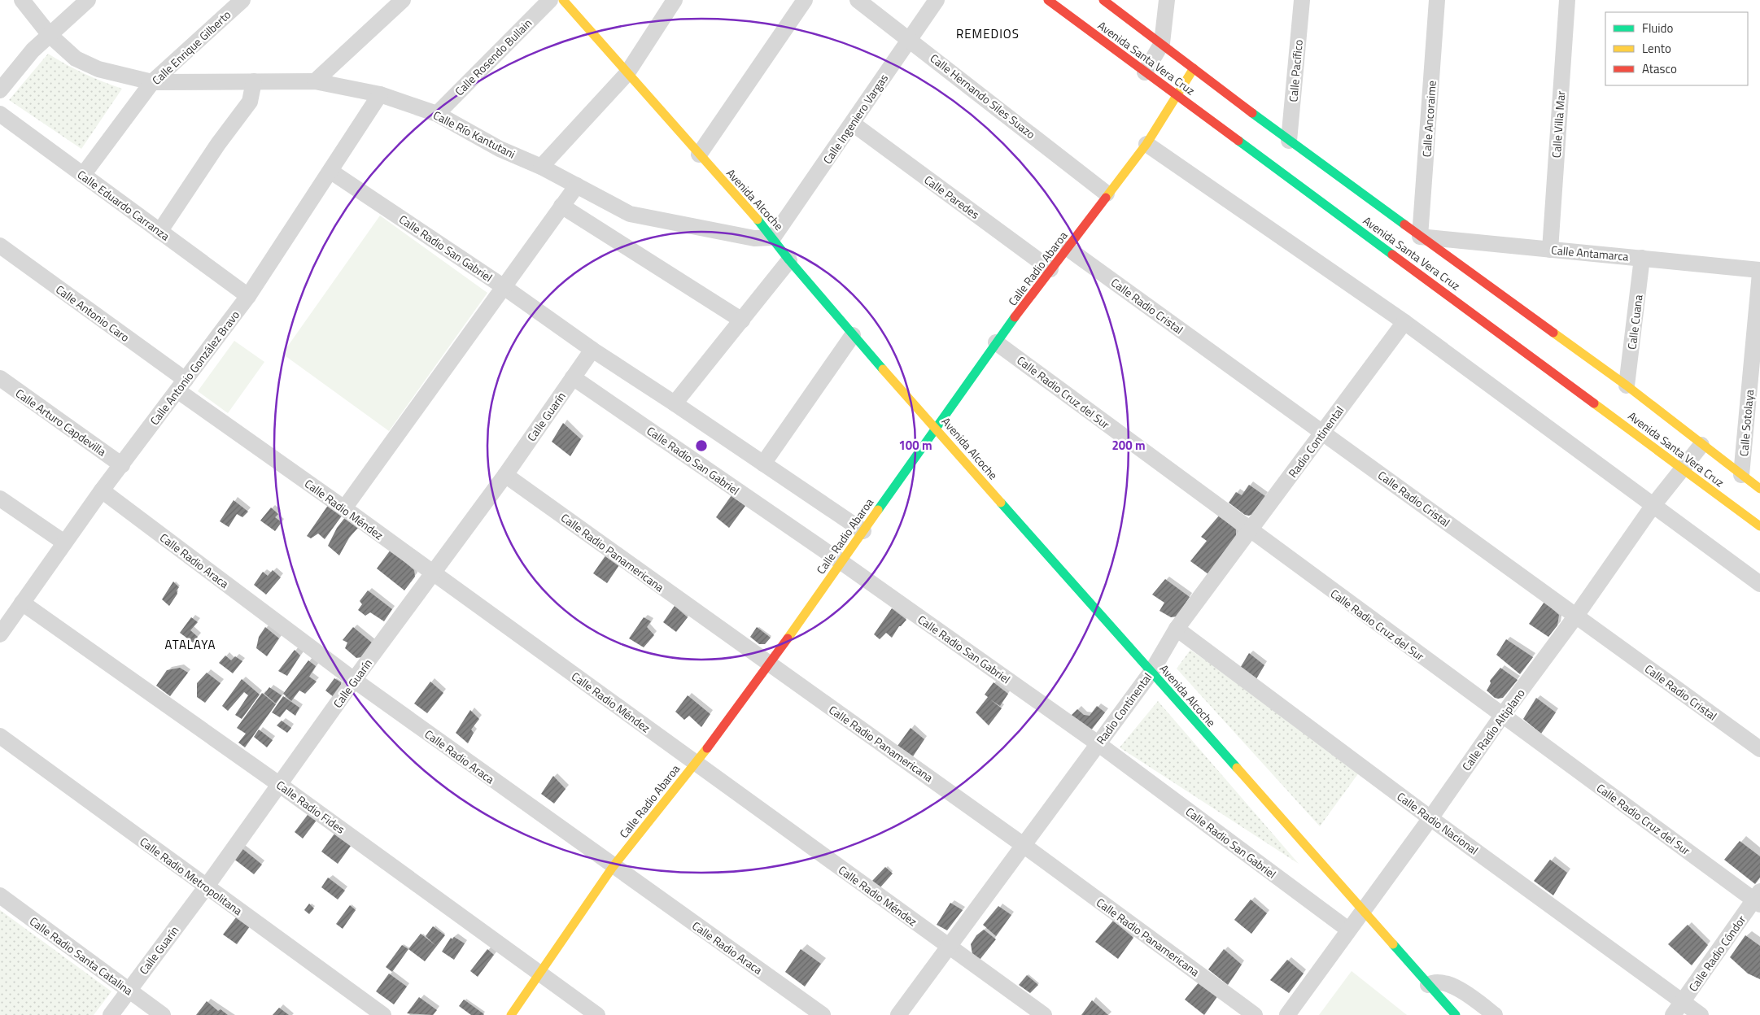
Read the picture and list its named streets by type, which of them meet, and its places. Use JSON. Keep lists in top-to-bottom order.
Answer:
{
  "streets": {
    "street": [
      "Calle Enrique Gilberto",
      "Calle Rosendo Bullain",
      "Avenida Santa Vera Cruz",
      "Calle Pacífico",
      "Calle Hernando Siles Suazo",
      "Calle Ingeniero Vargas",
      "Calle Ancoraime",
      "Calle Villa Mar",
      "Calle Río Kantutani",
      "Calle Paredes",
      "Avenida Alcoche",
      "Calle Eduardo Carranza",
      "Calle Radio San Gabriel",
      "Calle Antamarca",
      "Calle Radio Abaroa",
      "Calle Radio Cristal",
      "Calle Antonio Caro",
      "Calle Cuana",
      "Calle Antonio González Bravo",
      "Calle Radio Cruz del Sur",
      "Calle Guarín",
      "Calle Arturo Capdevilla",
      "Calle Sotolaya",
      "Radio Continental",
      "Calle Radio Méndez",
      "Calle Radio Panamericana",
      "Calle Radio Araca",
      "Calle Radio Altiplano",
      "Calle Radio Fides",
      "Calle Radio Nacional",
      "Calle Radio Metropolitana",
      "Calle Radio Cóndor",
      "Calle Radio Santa Catalina"
    ]
  },
  "crossings": [
    ["Calle Enrique Gilberto", "Calle Río Kantutani"],
    ["Calle Enrique Gilberto", "Calle Eduardo Carranza"],
    ["Calle Rosendo Bullain", "Calle Río Kantutani"],
    ["Avenida Santa Vera Cruz", "Calle Pacífico"],
    ["Avenida Santa Vera Cruz", "Calle Ancoraime"],
    ["Avenida Santa Vera Cruz", "Calle Antamarca"],
    ["Avenida Santa Vera Cruz", "Calle Radio Abaroa"],
    ["Avenida Santa Vera Cruz", "Calle Cuana"],
    ["Avenida Santa Vera Cruz", "Calle Sotolaya"],
    ["Avenida Santa Vera Cruz", "Calle Radio Altiplano"],
    ["Calle Hernando Siles Suazo", "Calle Ingeniero Vargas"],
    ["Calle Hernando Siles Suazo", "Calle Radio Abaroa"],
    ["Calle Ingeniero Vargas", "Calle Río Kantutani"],
    ["Calle Ingeniero Vargas", "Calle Paredes"],
    ["Calle Ingeniero Vargas", "Avenida Alcoche"],
    ["Calle Ancoraime", "Calle Antamarca"],
    ["Calle Villa Mar", "Calle Antamarca"],
    ["Calle Río Kantutani", "Avenida Alcoche"],
    ["Calle Río Kantutani", "Calle Antonio González Bravo"],
    ["Calle Paredes", "Calle Radio Abaroa"],
    ["Avenida Alcoche", "Calle Radio Abaroa"],
    ["Avenida Alcoche", "Radio Continental"],
    ["Avenida Alcoche", "Calle Radio Altiplano"],
    ["Calle Eduardo Carranza", "Calle Antonio González Bravo"],
    ["Calle Radio San Gabriel", "Calle Radio Abaroa"],
    ["Calle Radio San Gabriel", "Calle Antonio González Bravo"],
    ["Calle Radio San Gabriel", "Calle Guarín"],
    ["Calle Radio San Gabriel", "Radio Continental"],
    ["Calle Radio San Gabriel", "Calle Radio Altiplano"],
    ["Calle Antamarca", "Calle Cuana"],
    ["Calle Radio Abaroa", "Calle Radio Cristal"],
    ["Calle Radio Abaroa", "Calle Radio Cruz del Sur"],
    ["Calle Radio Abaroa", "Calle Radio Méndez"],
    ["Calle Radio Abaroa", "Calle Radio Panamericana"],
    ["Calle Radio Abaroa", "Calle Radio Araca"],
    ["Calle Radio Abaroa", "Calle Radio Fides"],
    ["Calle Radio Cristal", "Radio Continental"],
    ["Calle Radio Cristal", "Calle Radio Altiplano"],
    ["Calle Antonio Caro", "Calle Antonio González Bravo"],
    ["Calle Antonio Caro", "Calle Radio Méndez"],
    ["Calle Antonio González Bravo", "Calle Arturo Capdevilla"],
    ["Calle Antonio González Bravo", "Calle Radio Méndez"],
    ["Calle Antonio González Bravo", "Calle Radio Araca"],
    ["Calle Antonio González Bravo", "Calle Radio Fides"],
    ["Calle Radio Cruz del Sur", "Radio Continental"],
    ["Calle Radio Cruz del Sur", "Calle Radio Altiplano"],
    ["Calle Radio Cruz del Sur", "Calle Radio Cóndor"],
    ["Calle Guarín", "Calle Radio Méndez"],
    ["Calle Guarín", "Calle Radio Panamericana"],
    ["Calle Guarín", "Calle Radio Araca"],
    ["Calle Guarín", "Calle Radio Fides"],
    ["Calle Guarín", "Calle Radio Metropolitana"],
    ["Calle Guarín", "Calle Radio Santa Catalina"],
    ["Radio Continental", "Calle Radio Méndez"],
    ["Radio Continental", "Calle Radio Panamericana"],
    ["Radio Continental", "Calle Radio Nacional"],
    ["Calle Radio Altiplano", "Calle Radio Nacional"],
    ["Calle Radio Nacional", "Calle Radio Cóndor"]
  ],
  "districts": ["REMEDIOS", "ATALAYA"],
  "legend": ["Fluido", "Lento", "Atasco"],
  "rings": ["100 m", "200 m"]
}
